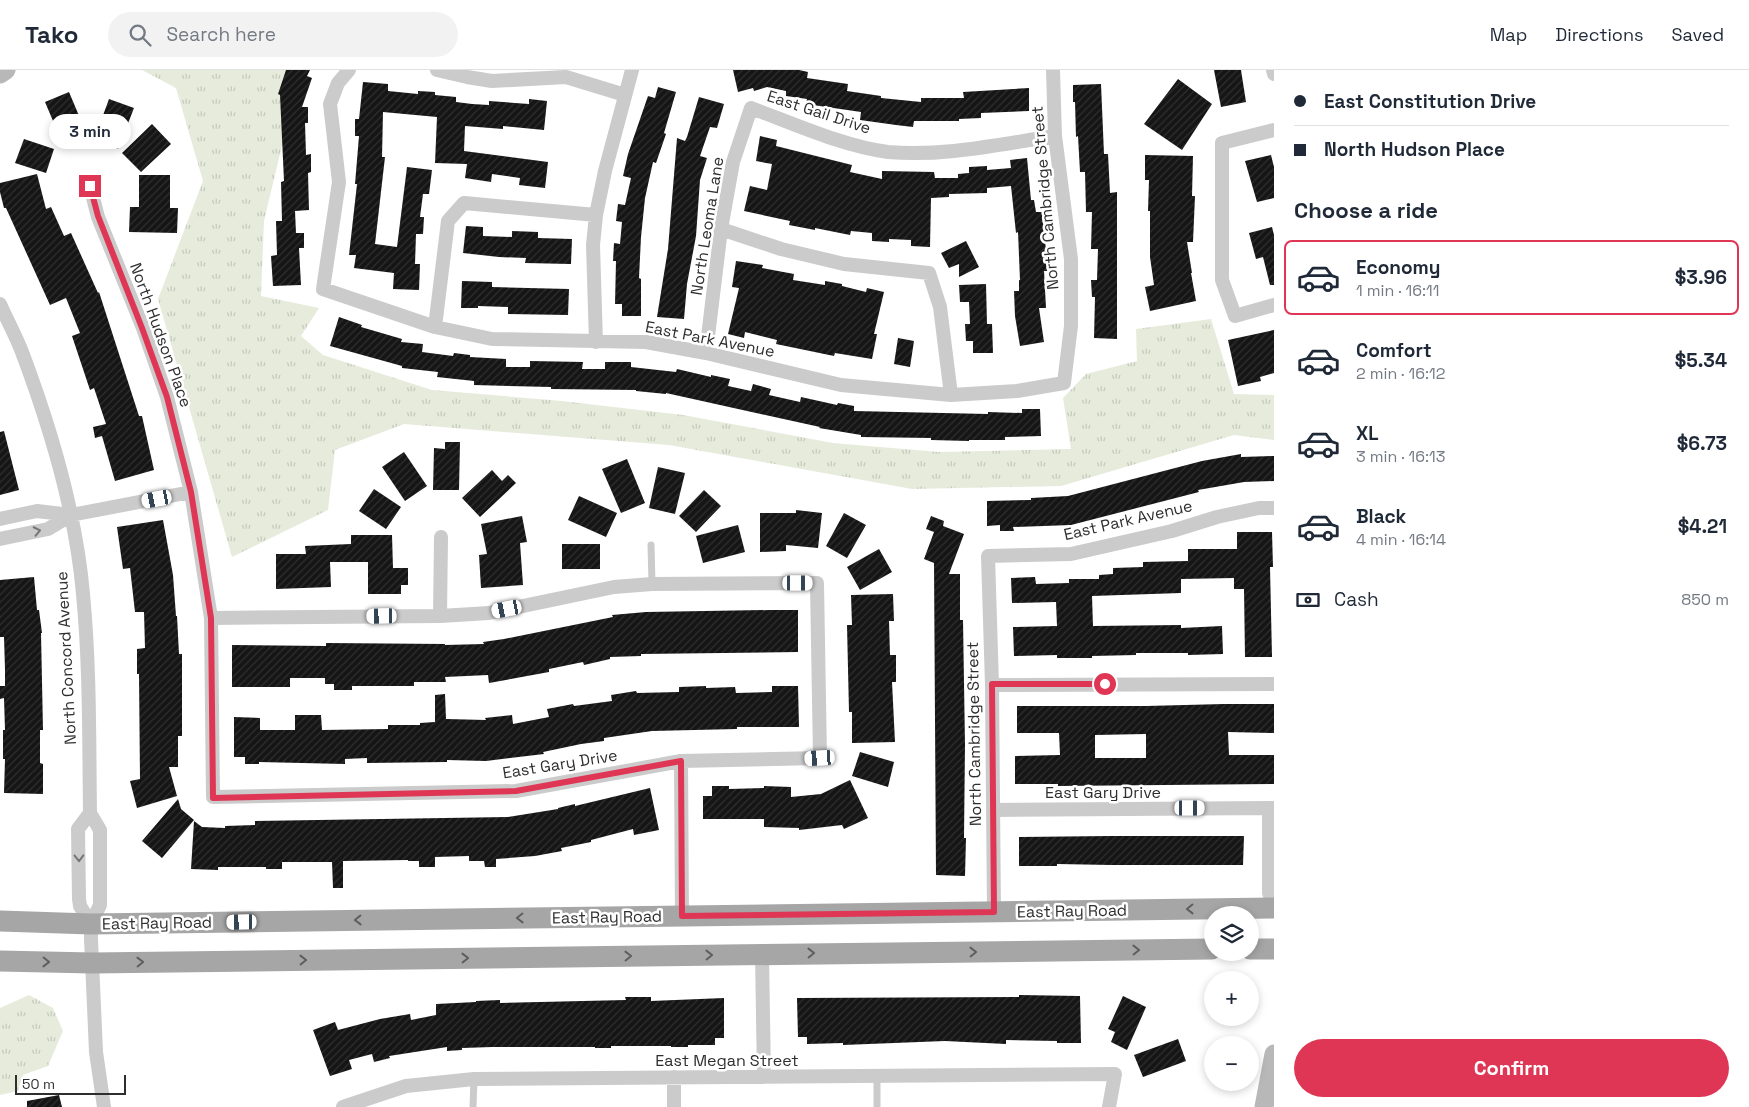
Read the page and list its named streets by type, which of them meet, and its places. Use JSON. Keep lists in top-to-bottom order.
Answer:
{
  "streets": {
    "main road": ["East Ray Road"],
    "street": [
      "East Gail Drive",
      "North Cambridge Street",
      "North Leoma Lane",
      "North Hudson Place",
      "East Park Avenue",
      "North Concord Avenue",
      "East Gary Drive",
      "East Megan Street"
    ]
  },
  "crossings": [
    ["East Gail Drive", "North Cambridge Street"],
    ["East Gail Drive", "North Leoma Lane"],
    ["North Cambridge Street", "East Park Avenue"],
    ["North Cambridge Street", "East Gary Drive"],
    ["North Cambridge Street", "East Ray Road"],
    ["North Leoma Lane", "East Park Avenue"],
    ["North Hudson Place", "East Gary Drive"],
    ["North Concord Avenue", "East Ray Road"]
  ],
  "scale_bar": "50 m",
  "page": {
    "header": "Tako",
    "search": "Search here",
    "nav": ["Map", "Directions", "Saved"],
    "banner": ["East Constitution Drive", "North Hudson Place"],
    "bubble": "3 min",
    "heading": "Choose a ride",
    "list": [
      {
        "name": "Economy",
        "note": "1 min · 16:11",
        "value": "$3.96"
      },
      {
        "name": "Comfort",
        "note": "2 min · 16:12",
        "value": "$5.34"
      },
      {
        "name": "XL",
        "note": "3 min · 16:13",
        "value": "$6.73"
      },
      {
        "name": "Black",
        "note": "4 min · 16:14",
        "value": "$4.21"
      }
    ],
    "pay": ["Cash", "850 m"],
    "map_buttons": ["+", "−"],
    "buttons": "Confirm",
    "scale": "50 m"
  }
}
